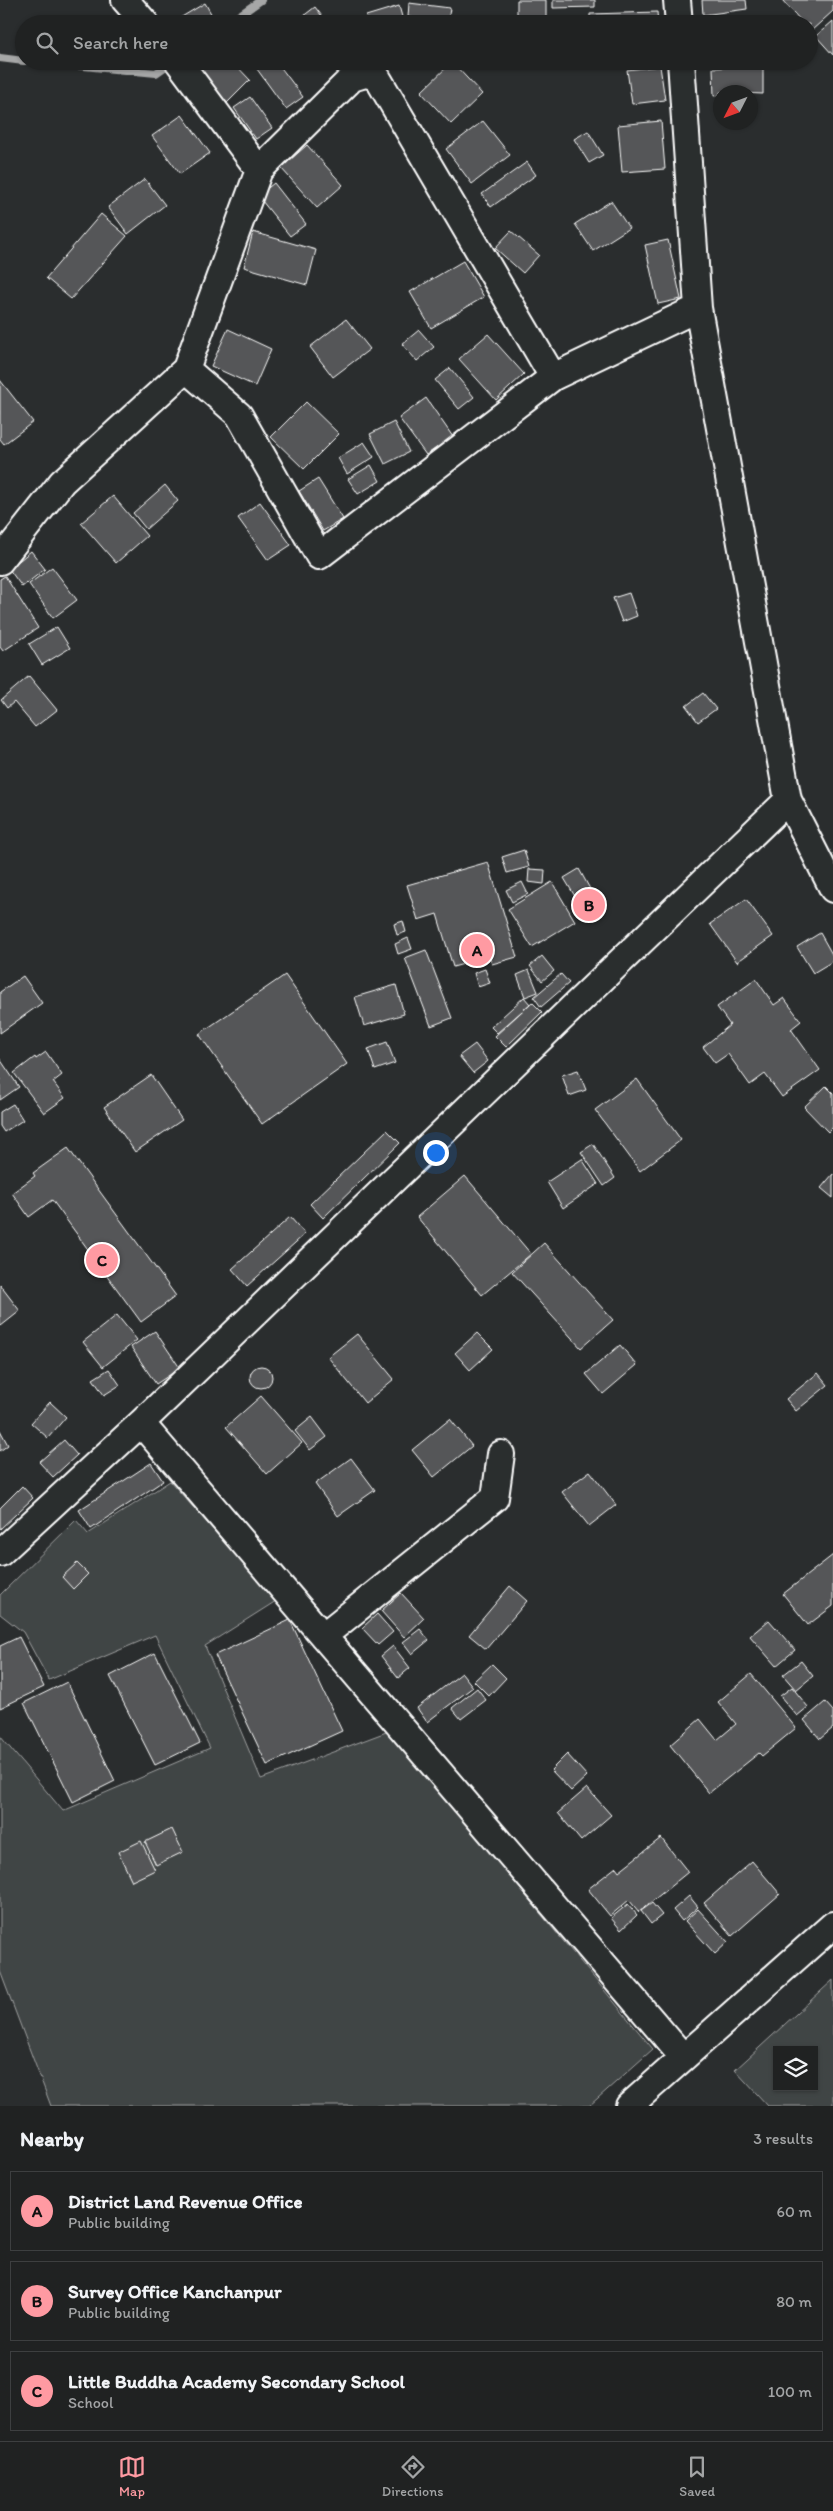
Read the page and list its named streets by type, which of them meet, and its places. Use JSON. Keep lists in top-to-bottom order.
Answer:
{
  "north": "bottom left",
  "page": {
    "search": "Search here",
    "pins": ["B", "A", "C"],
    "heading": ["Nearby", "3 results"],
    "list": [
      {
        "mark": "A",
        "name": "District Land Revenue Office",
        "note": "Public building",
        "value": "60 m"
      },
      {
        "mark": "B",
        "name": "Survey Office Kanchanpur",
        "note": "Public building",
        "value": "80 m"
      },
      {
        "mark": "C",
        "name": "Little Buddha Academy Secondary School",
        "note": "School",
        "value": "100 m"
      }
    ],
    "nav": ["Map", "Directions", "Saved"]
  }
}
